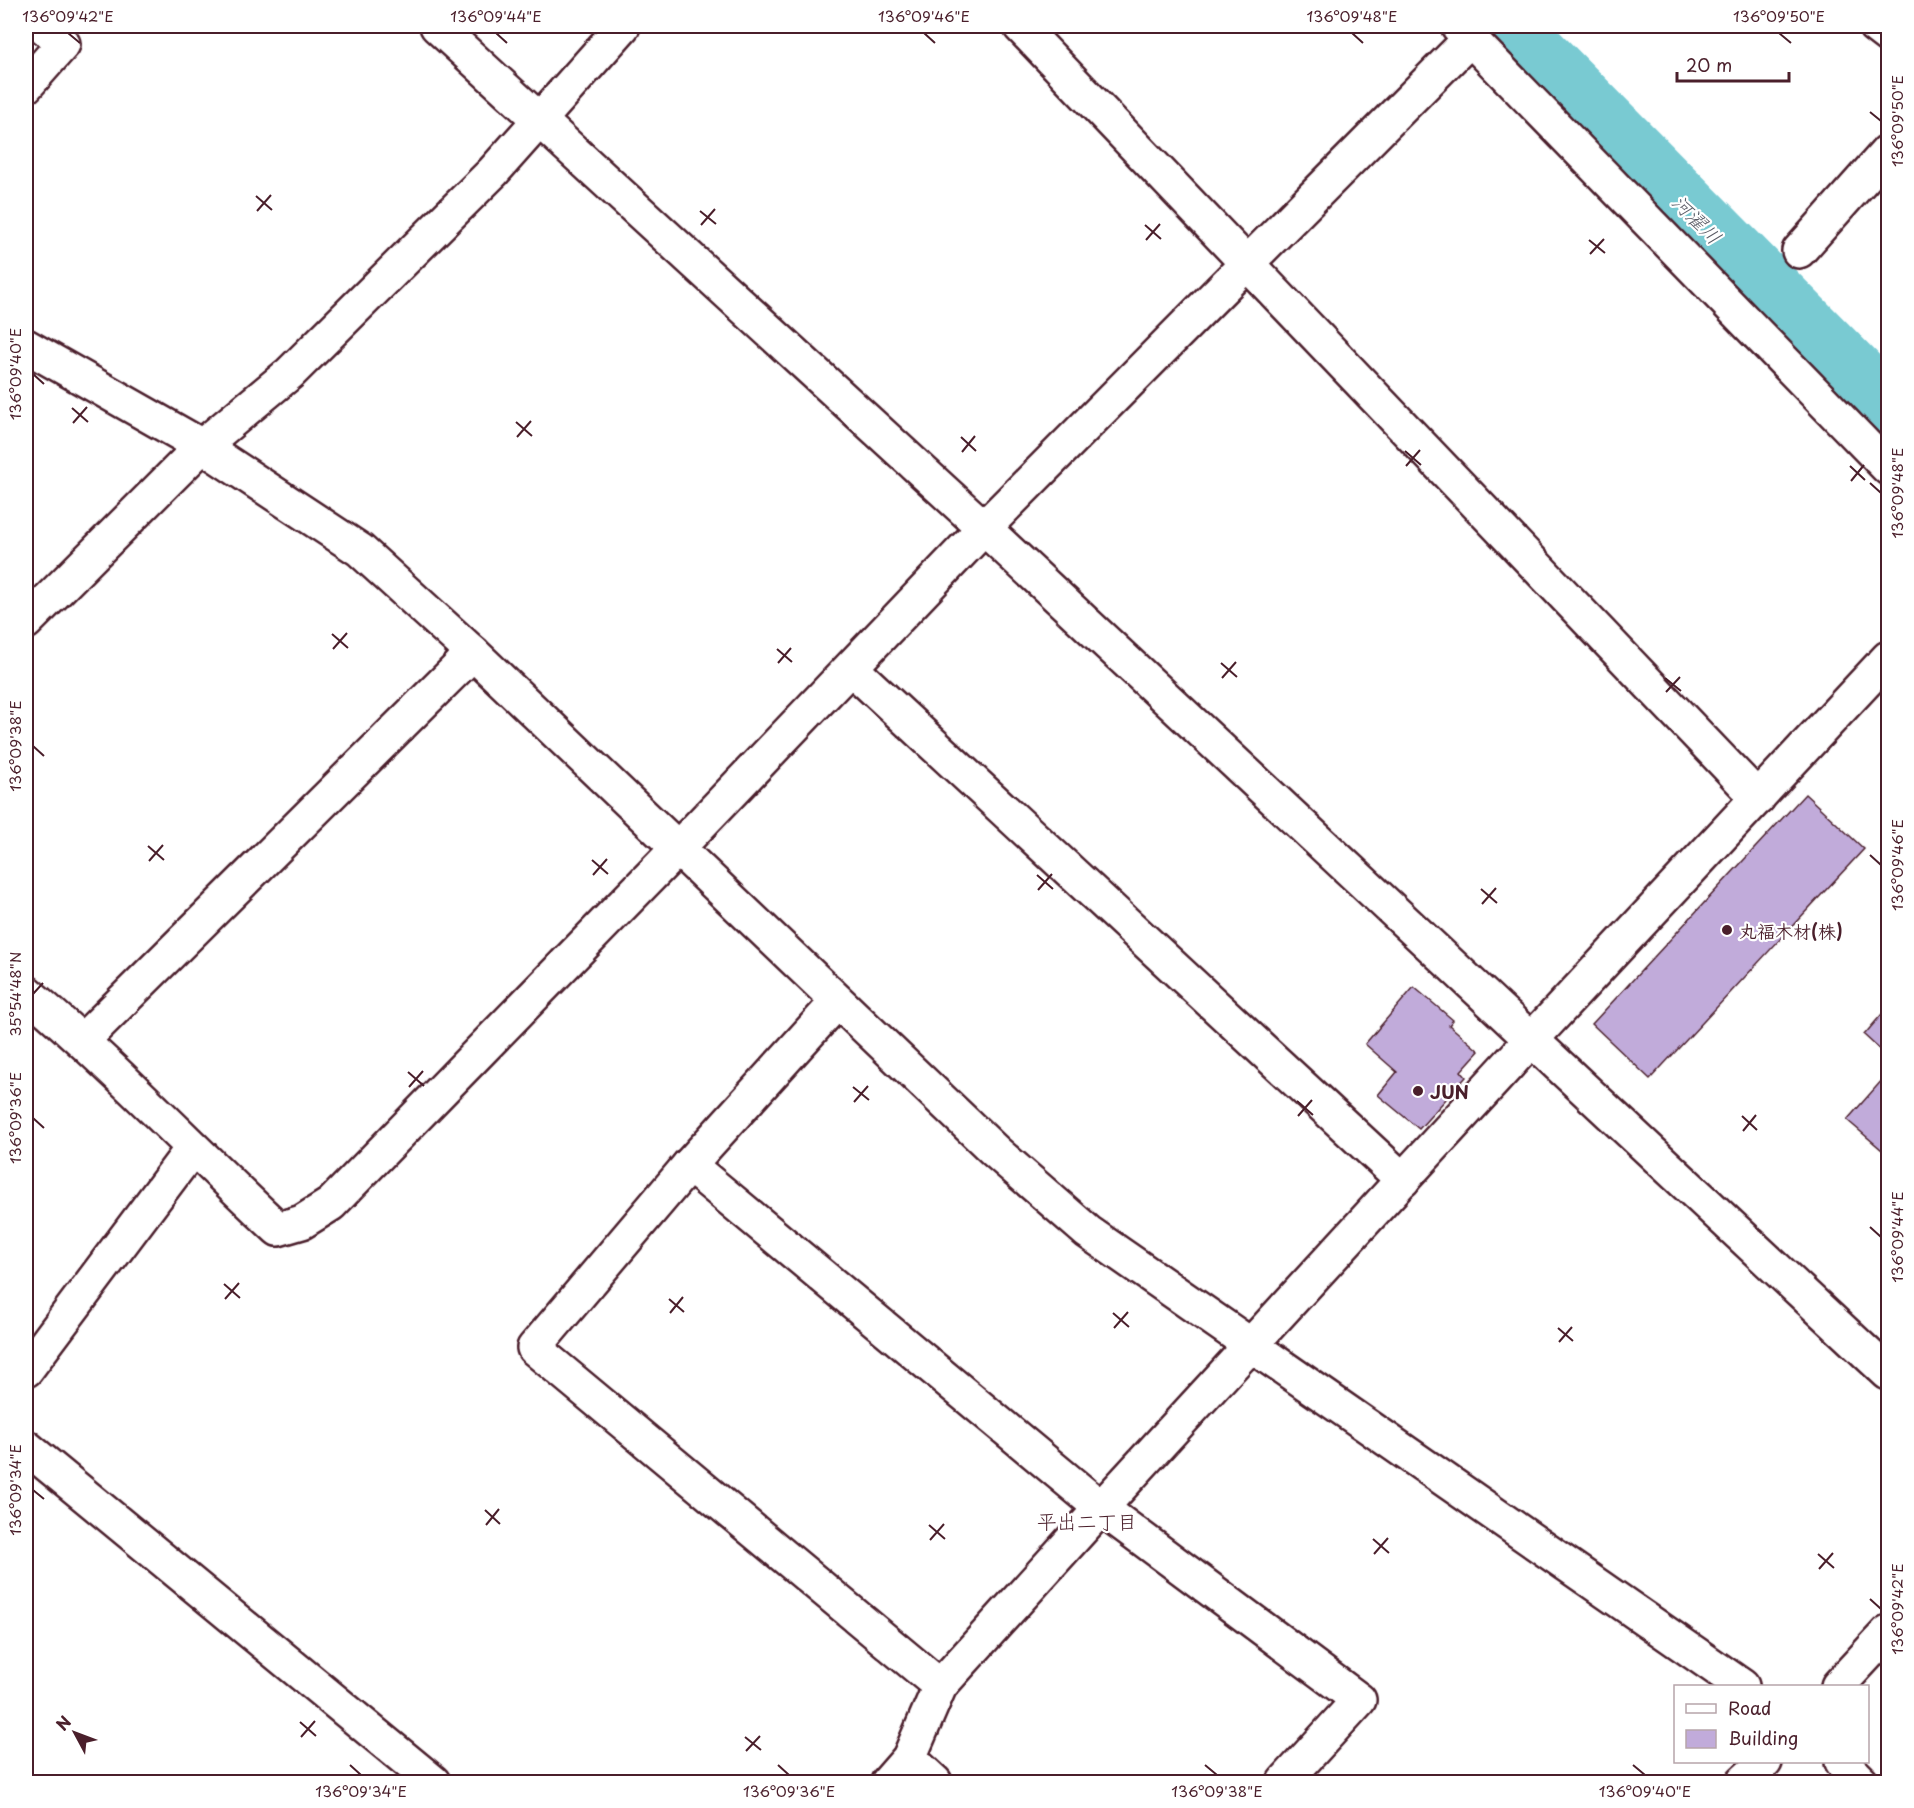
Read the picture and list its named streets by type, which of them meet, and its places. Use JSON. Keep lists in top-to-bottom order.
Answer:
{
  "districts": ["平出二丁目"],
  "water": ["河濯川"],
  "places": ["丸福木材(株)", "JUN"],
  "legend": ["Road", "Building"],
  "scale_bar": "20 m",
  "north": "top left",
  "coordinates": [
    "136°09'42\"E",
    "136°09'44\"E",
    "136°09'46\"E",
    "136°09'48\"E",
    "136°09'50\"E",
    "136°09'40\"E",
    "136°09'38\"E",
    "35°54'48\"N",
    "136°09'36\"E",
    "136°09'34\"E"
  ]
}
